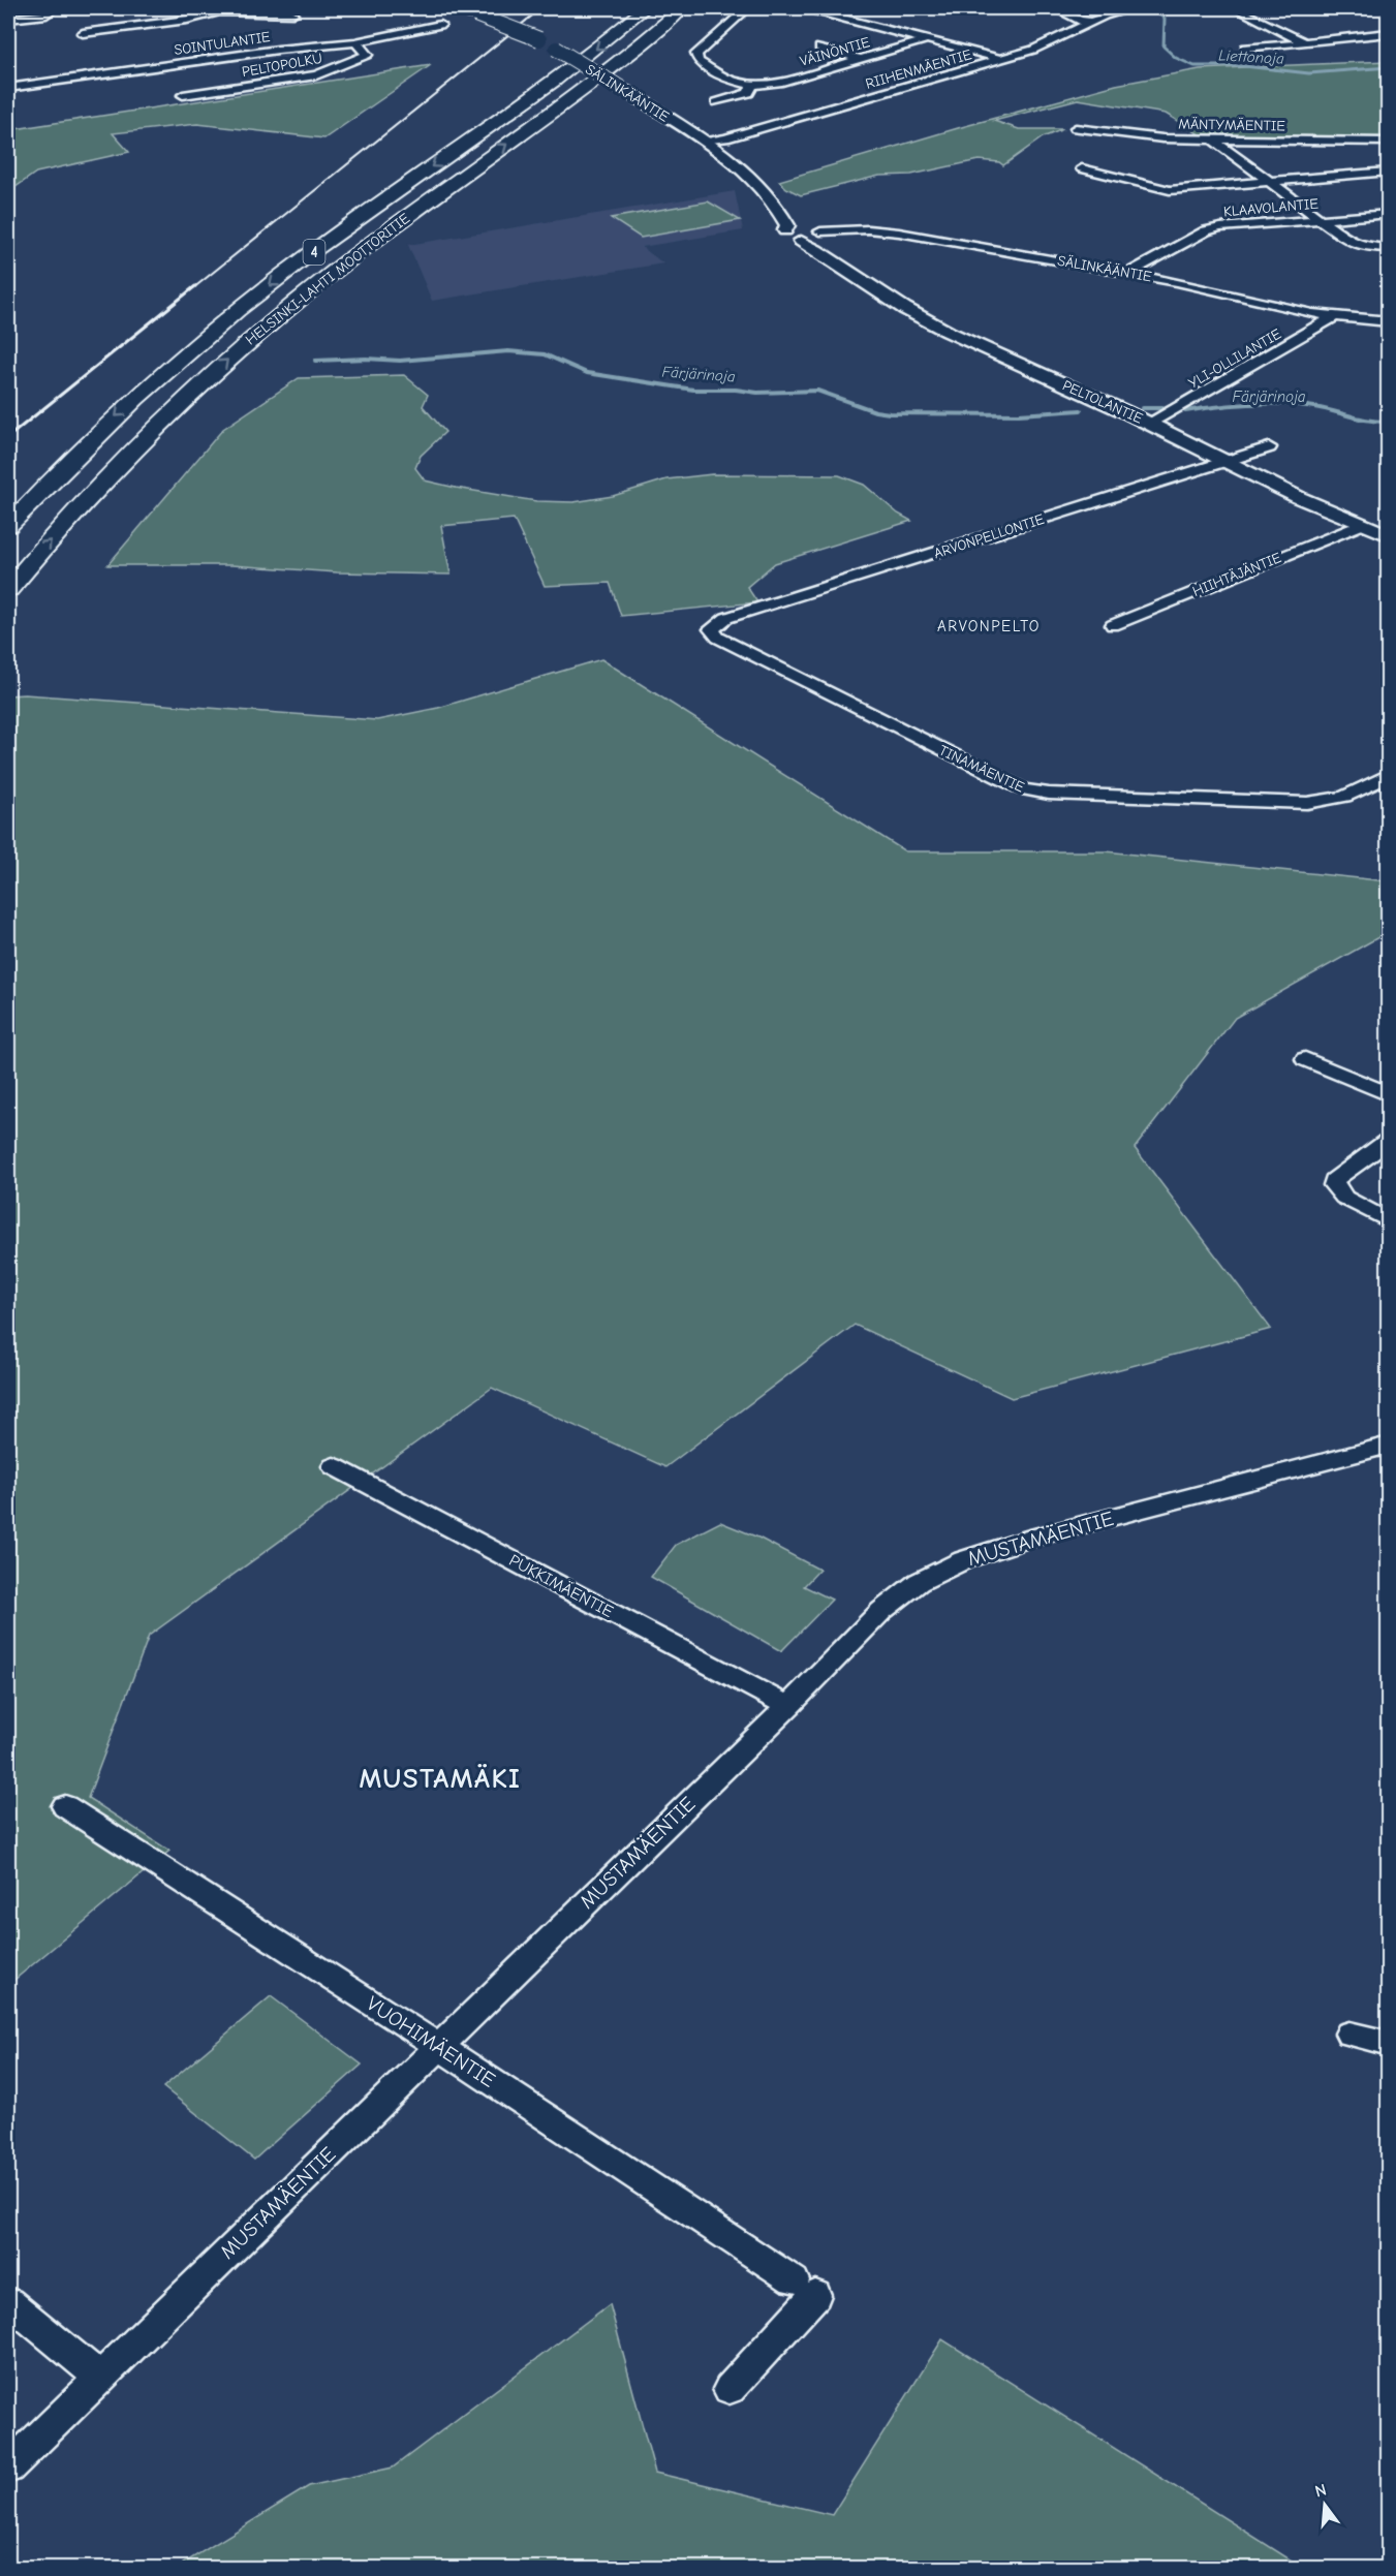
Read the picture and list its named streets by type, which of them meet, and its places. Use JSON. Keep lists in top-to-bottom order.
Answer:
{
  "streets": {
    "highway": ["4", "HELSINKI-LAHTI MOOTTORITIE"],
    "main road": ["SÄLINKÄÄNTIE", "PELTOLANTIE"],
    "street": [
      "SOINTULANTIE",
      "VÄINÖNTIE",
      "PELTOPOLKU",
      "RIIHENMÄENTIE",
      "MÄNTYMÄENTIE",
      "KLAAVOLANTIE",
      "YLI-OLLILANTIE",
      "ARVONPELLONTIE",
      "HIIHTÄJÄNTIE",
      "TINAMÄENTIE",
      "MUSTAMÄENTIE",
      "PUKKIMÄENTIE",
      "VUOHIMÄENTIE"
    ]
  },
  "crossings": [
    ["SOINTULANTIE", "PELTOPOLKU"],
    ["RIIHENMÄENTIE", "SÄLINKÄÄNTIE"],
    ["SÄLINKÄÄNTIE", "KLAAVOLANTIE"],
    ["SÄLINKÄÄNTIE", "YLI-OLLILANTIE"],
    ["SÄLINKÄÄNTIE", "PELTOLANTIE"],
    ["YLI-OLLILANTIE", "PELTOLANTIE"],
    ["PELTOLANTIE", "ARVONPELLONTIE"],
    ["PELTOLANTIE", "HIIHTÄJÄNTIE"],
    ["ARVONPELLONTIE", "TINAMÄENTIE"],
    ["MUSTAMÄENTIE", "PUKKIMÄENTIE"],
    ["MUSTAMÄENTIE", "VUOHIMÄENTIE"]
  ],
  "districts": ["ARVONPELTO", "MUSTAMÄKI"],
  "water": ["Liettonoja", "Färjärinoja"],
  "north": "top"
}
